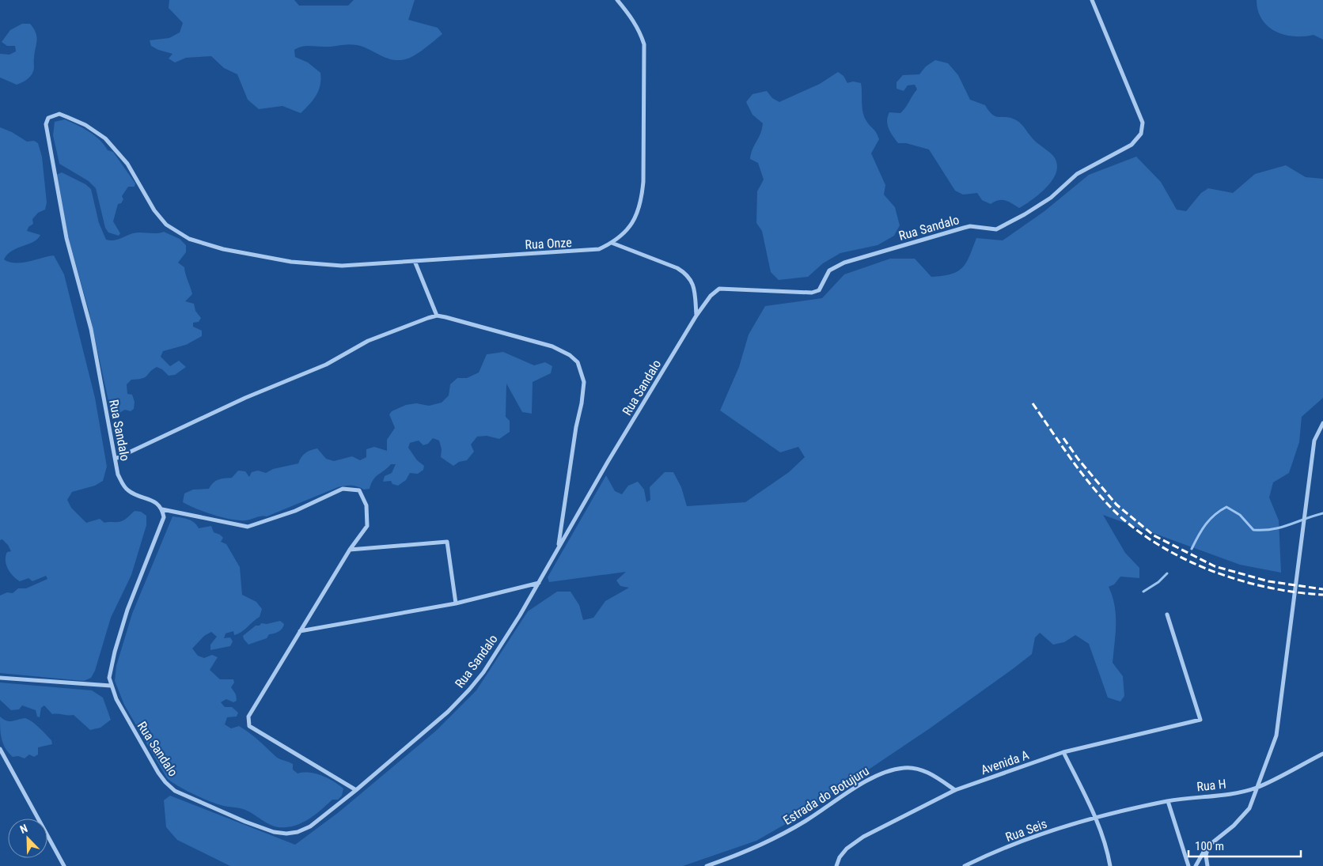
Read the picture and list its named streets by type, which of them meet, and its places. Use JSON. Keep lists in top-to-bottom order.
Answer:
{
  "streets": {
    "street": [
      "Rua Sandalo",
      "Rua Onze",
      "Avenida A",
      "Rua H",
      "Estrada do Botujuru",
      "Rua Seis"
    ]
  },
  "crossings": [
    ["Rua Sandalo", "Rua Onze"],
    ["Avenida A", "Estrada do Botujuru"],
    ["Rua H", "Rua Seis"]
  ],
  "scale_bar": "100 m",
  "north": "top left"
}
